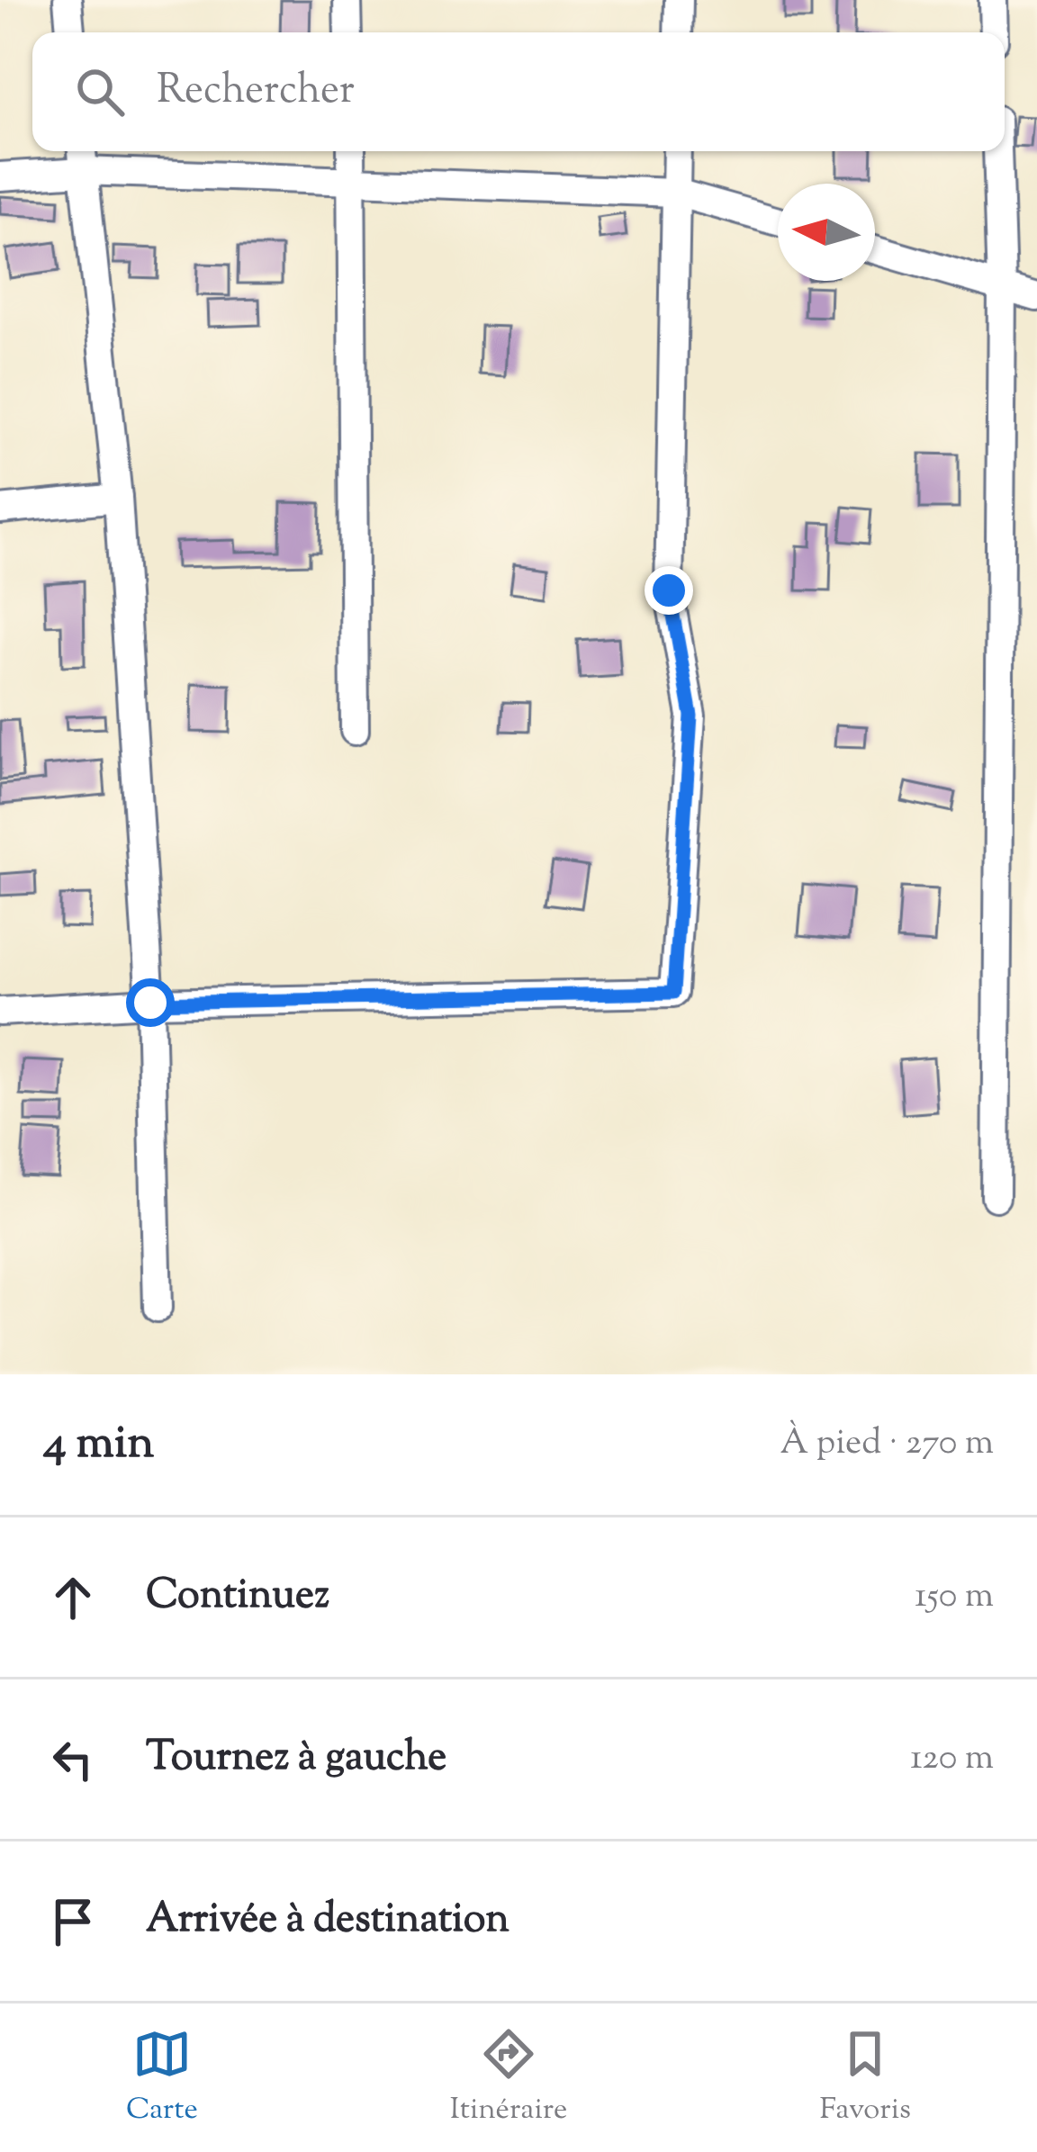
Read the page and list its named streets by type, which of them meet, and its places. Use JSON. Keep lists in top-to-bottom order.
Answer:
{
  "north": "left",
  "page": {
    "search": "Rechercher",
    "heading": ["4 min", "À pied · 270 m"],
    "list": [
      ["Continuez", "150 m"],
      ["Tournez à gauche", "120 m"],
      "Arrivée à destination"
    ],
    "nav": ["Carte", "Itinéraire", "Favoris"]
  }
}
